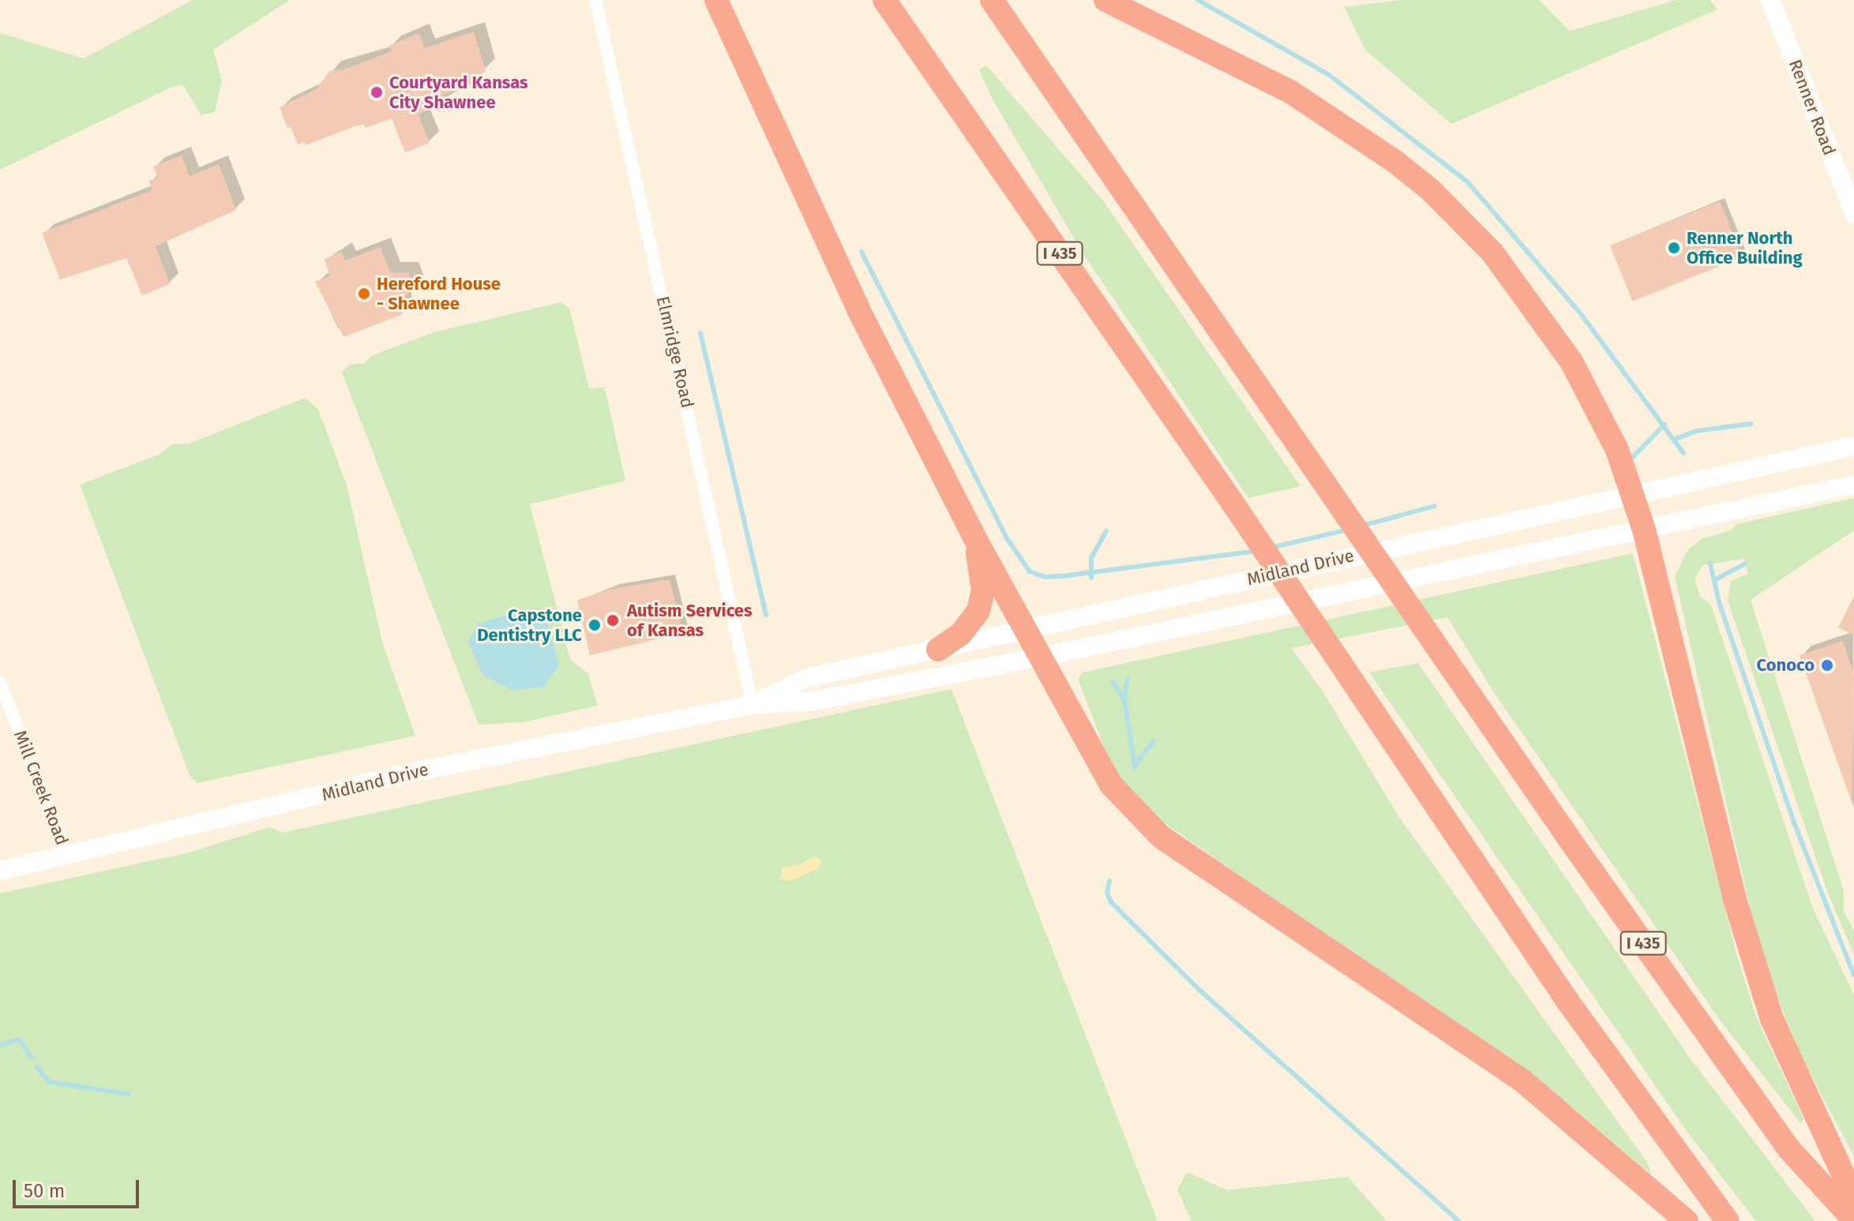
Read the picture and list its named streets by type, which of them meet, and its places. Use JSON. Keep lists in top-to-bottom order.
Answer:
{
  "streets": {
    "highway": ["I 435"],
    "main road": ["Renner Road", "Midland Drive"],
    "street": ["Elmridge Road", "Mill Creek Road"]
  },
  "crossings": [
    ["Elmridge Road", "Midland Drive"],
    ["Midland Drive", "Mill Creek Road"]
  ],
  "places": [
    "Courtyard Kansas City Shawnee",
    "Renner North Office Building",
    "Hereford House - Shawnee",
    "Autism Services of Kansas",
    "Capstone Dentistry LLC",
    "Conoco"
  ],
  "scale_bar": "50 m"
}
